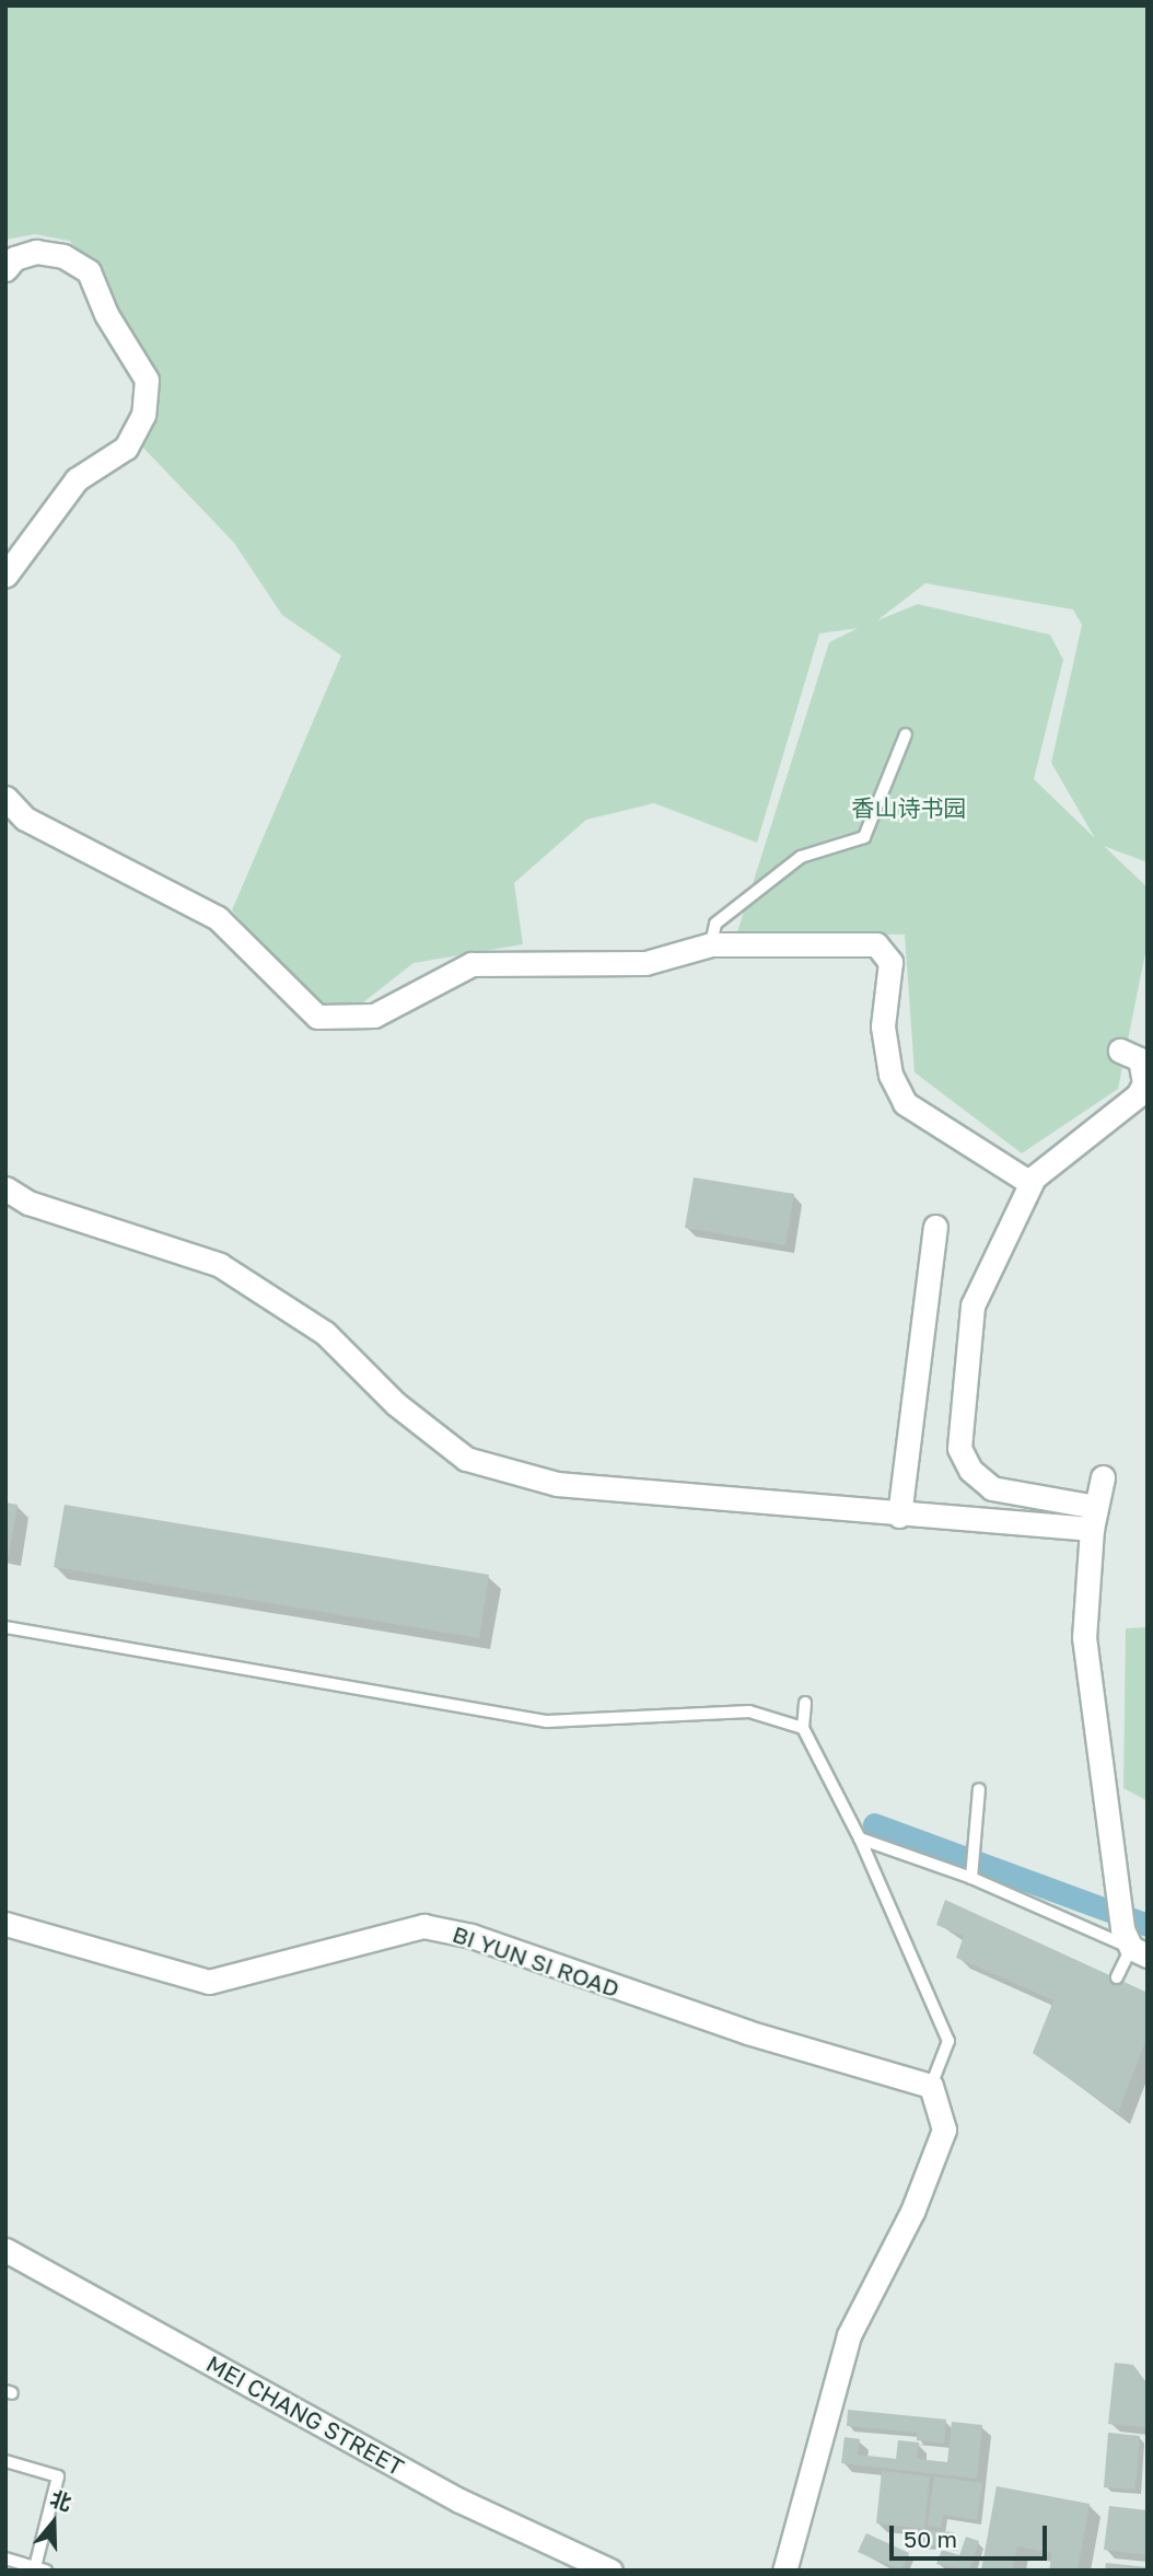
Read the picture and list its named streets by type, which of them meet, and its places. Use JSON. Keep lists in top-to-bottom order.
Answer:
{
  "streets": {
    "street": ["BI YUN SI ROAD", "MEI CHANG STREET"]
  },
  "parks": ["香山诗书园"],
  "scale_bar": "50 m",
  "north": "top"
}
